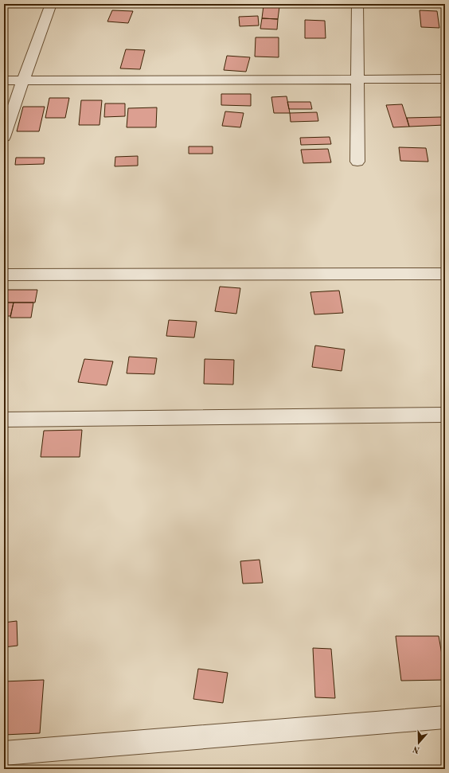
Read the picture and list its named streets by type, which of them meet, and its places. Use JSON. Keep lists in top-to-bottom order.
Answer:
{
  "north": "bottom"
}
